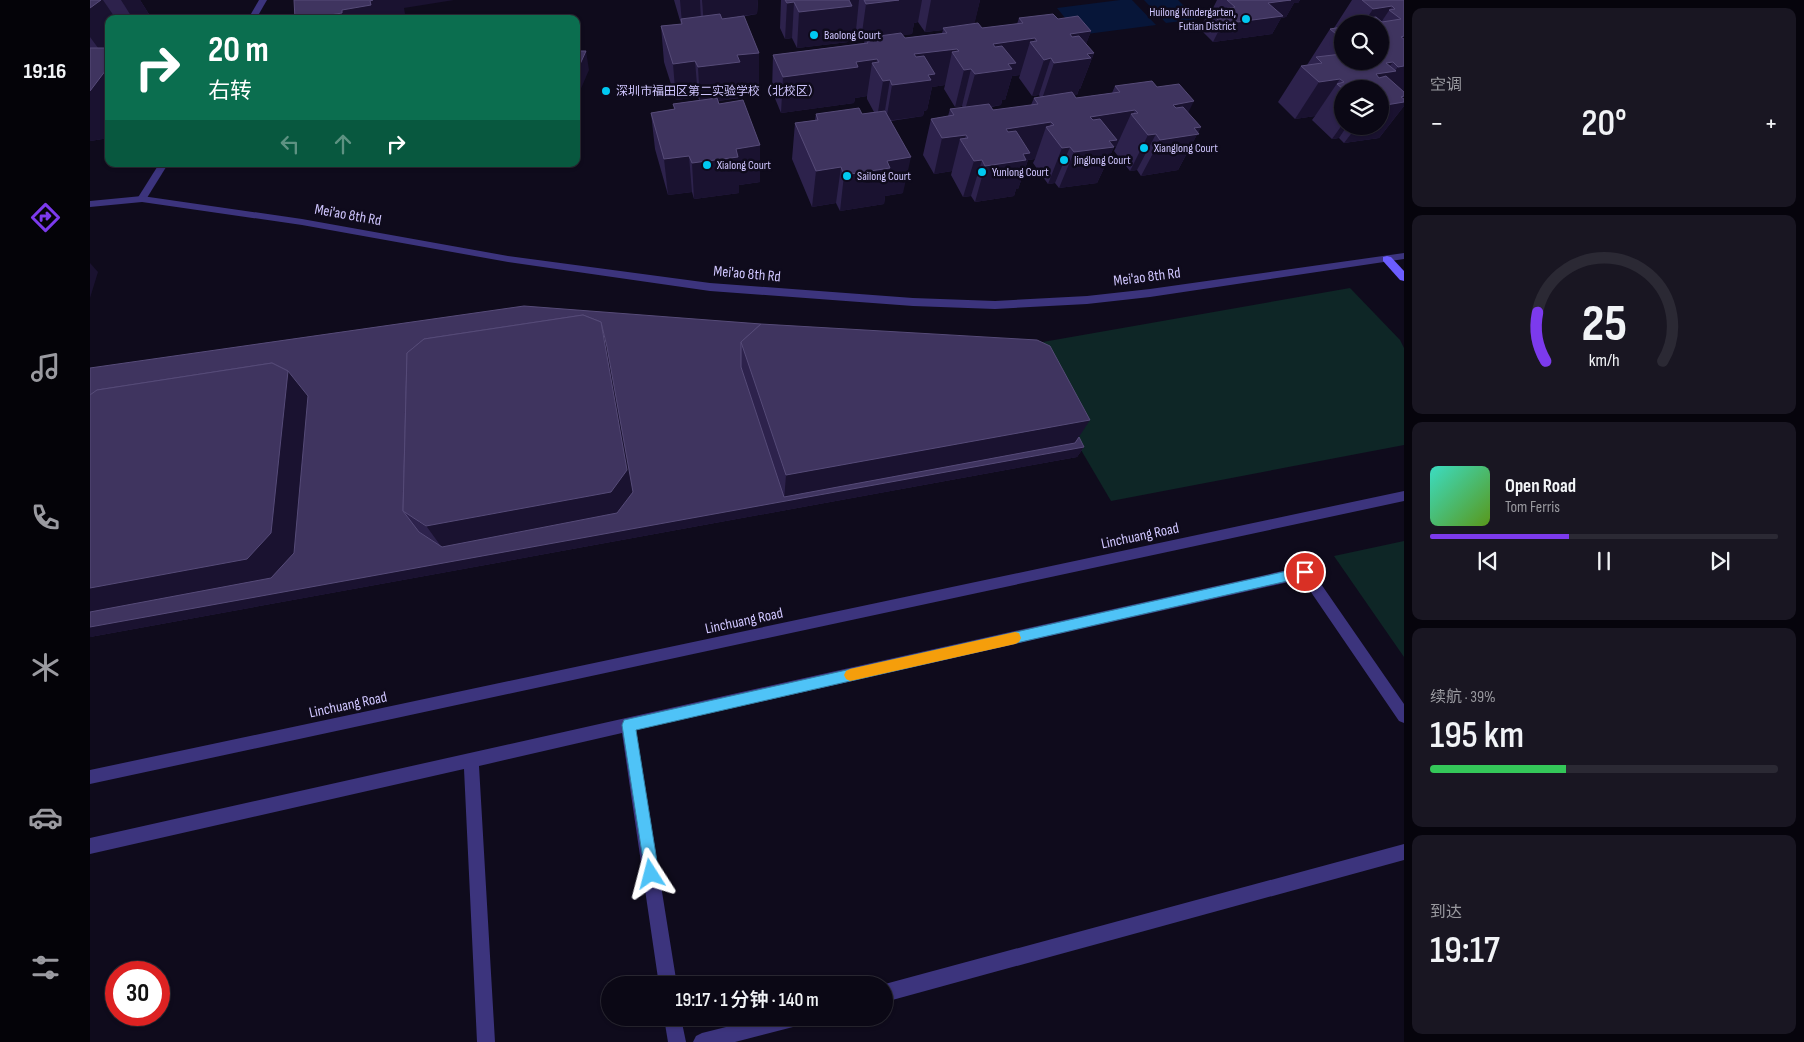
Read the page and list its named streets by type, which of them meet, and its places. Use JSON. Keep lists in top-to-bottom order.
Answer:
{
  "streets": {
    "street": ["Mei'ao 8th Rd", "Linchuang Road"]
  },
  "places": [
    "Huilong Kindergarten, Futian District",
    "Baolong Court",
    "深圳市福田区第二实验学校（北校区）",
    "Xianglong Court",
    "Jinglong Court",
    "Xialong Court",
    "Yunlong Court",
    "Sailong Court"
  ],
  "page": {
    "tabs": "19:16",
    "tile": [
      "空调",
      ["续航 · 39%", "195 km"],
      ["到达", "19:17"]
    ],
    "turn": ["20 m", "右转"],
    "heat": ["−", "20°", "+"],
    "song": ["Open Road", "Tom Ferris"],
    "limit": "30",
    "trip": "19:17 · 1 分钟 · 140 m",
    "gauge": ["25", "km/h"]
  }
}
